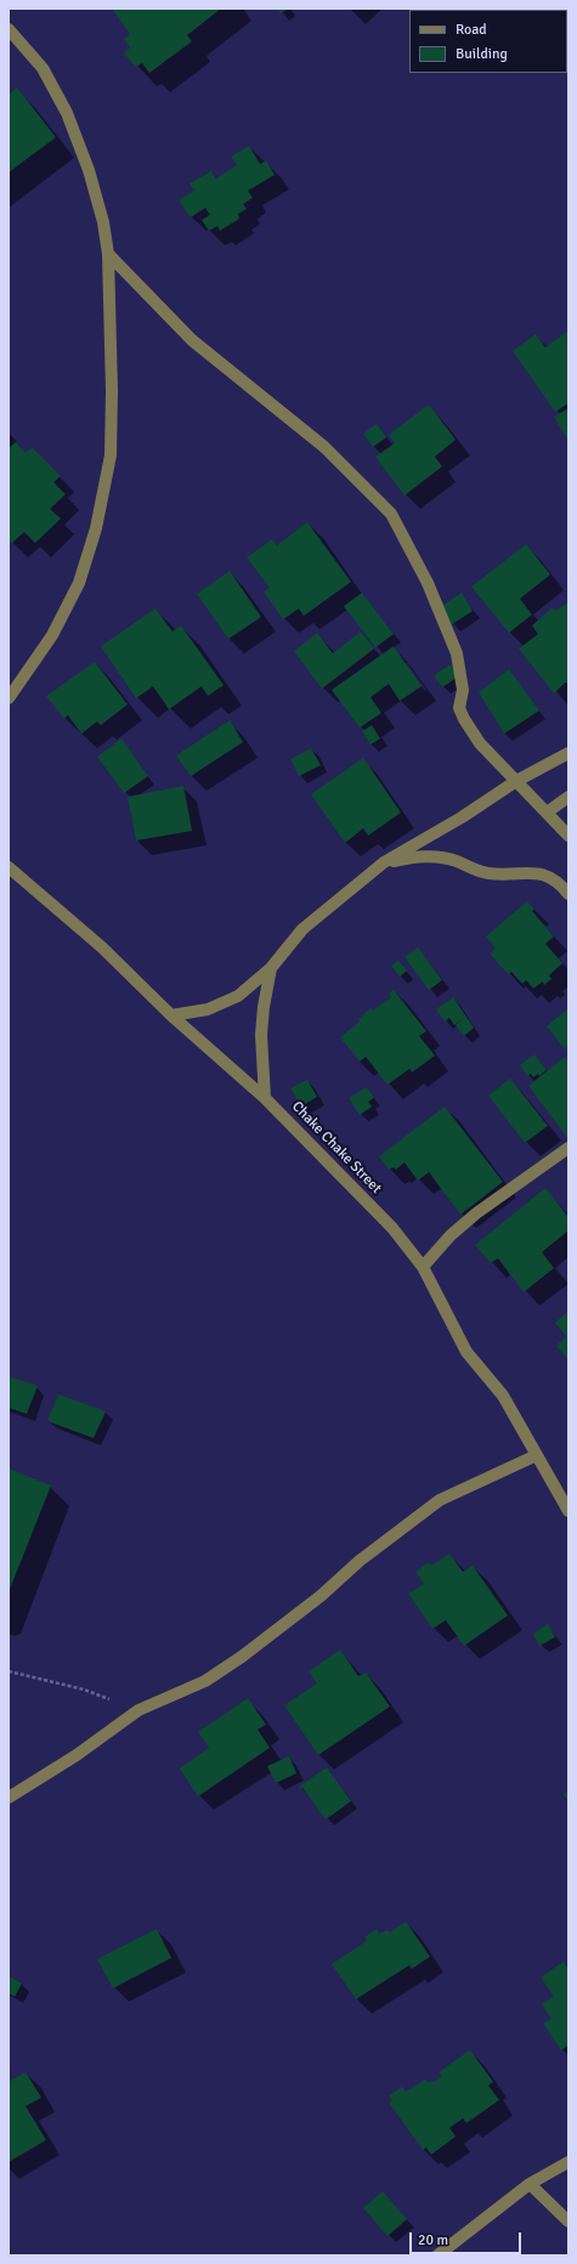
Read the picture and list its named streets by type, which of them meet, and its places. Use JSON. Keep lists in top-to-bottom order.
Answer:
{
  "streets": {
    "street": ["Chake Chake Street"]
  },
  "legend": ["Road", "Building"],
  "scale_bar": "20 m"
}
